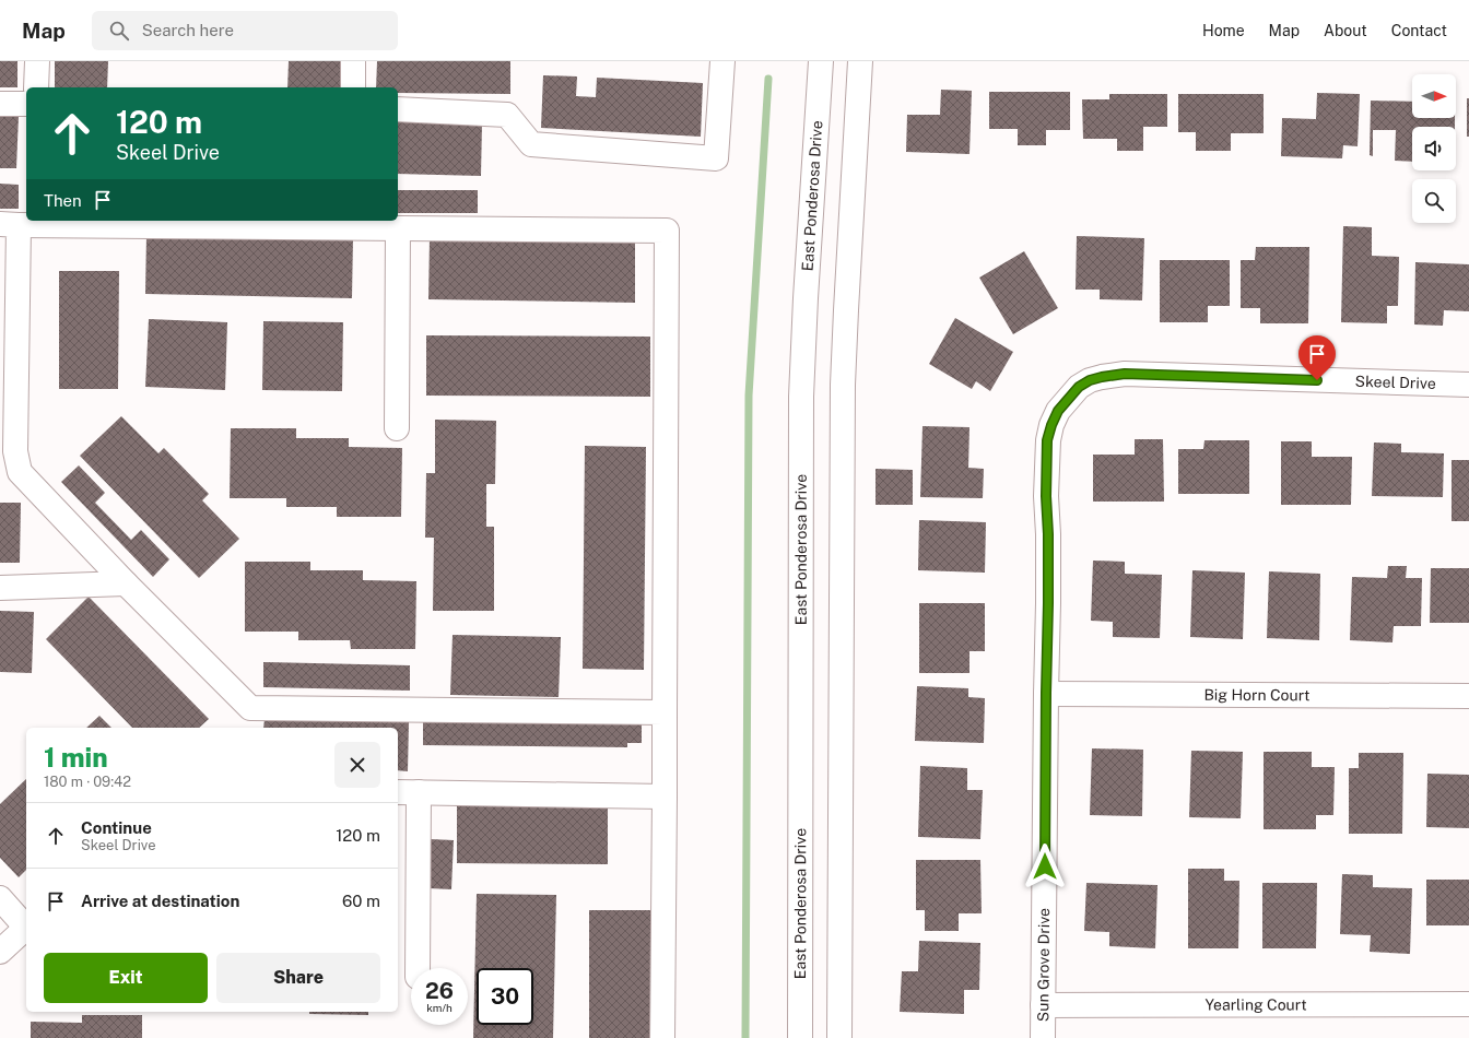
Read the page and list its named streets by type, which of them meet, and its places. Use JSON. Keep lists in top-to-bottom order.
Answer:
{
  "streets": {
    "main road": [
      "East Ponderosa Drive",
      "Skeel Drive",
      "Big Horn Court",
      "Sun Grove Drive",
      "Yearling Court"
    ]
  },
  "crossings": [
    ["Skeel Drive", "Sun Grove Drive"],
    ["Big Horn Court", "Sun Grove Drive"],
    ["Sun Grove Drive", "Yearling Court"]
  ],
  "north": "right",
  "page": {
    "header": "Map",
    "search": "Search here",
    "nav": [
      "Home",
      "Map",
      "About",
      "Contact"
    ],
    "turn": ["120 m", "Skeel Drive"],
    "then": "Then",
    "heading": ["1 min", "180 m · 09:42"],
    "list": [
      {
        "name": "Continue",
        "note": "Skeel Drive",
        "value": "120 m"
      },
      {
        "name": "Arrive at destination",
        "value": "60 m"
      }
    ],
    "buttons": ["Exit", "Share"],
    "speed": "26 km/h",
    "limit": "30"
  }
}
